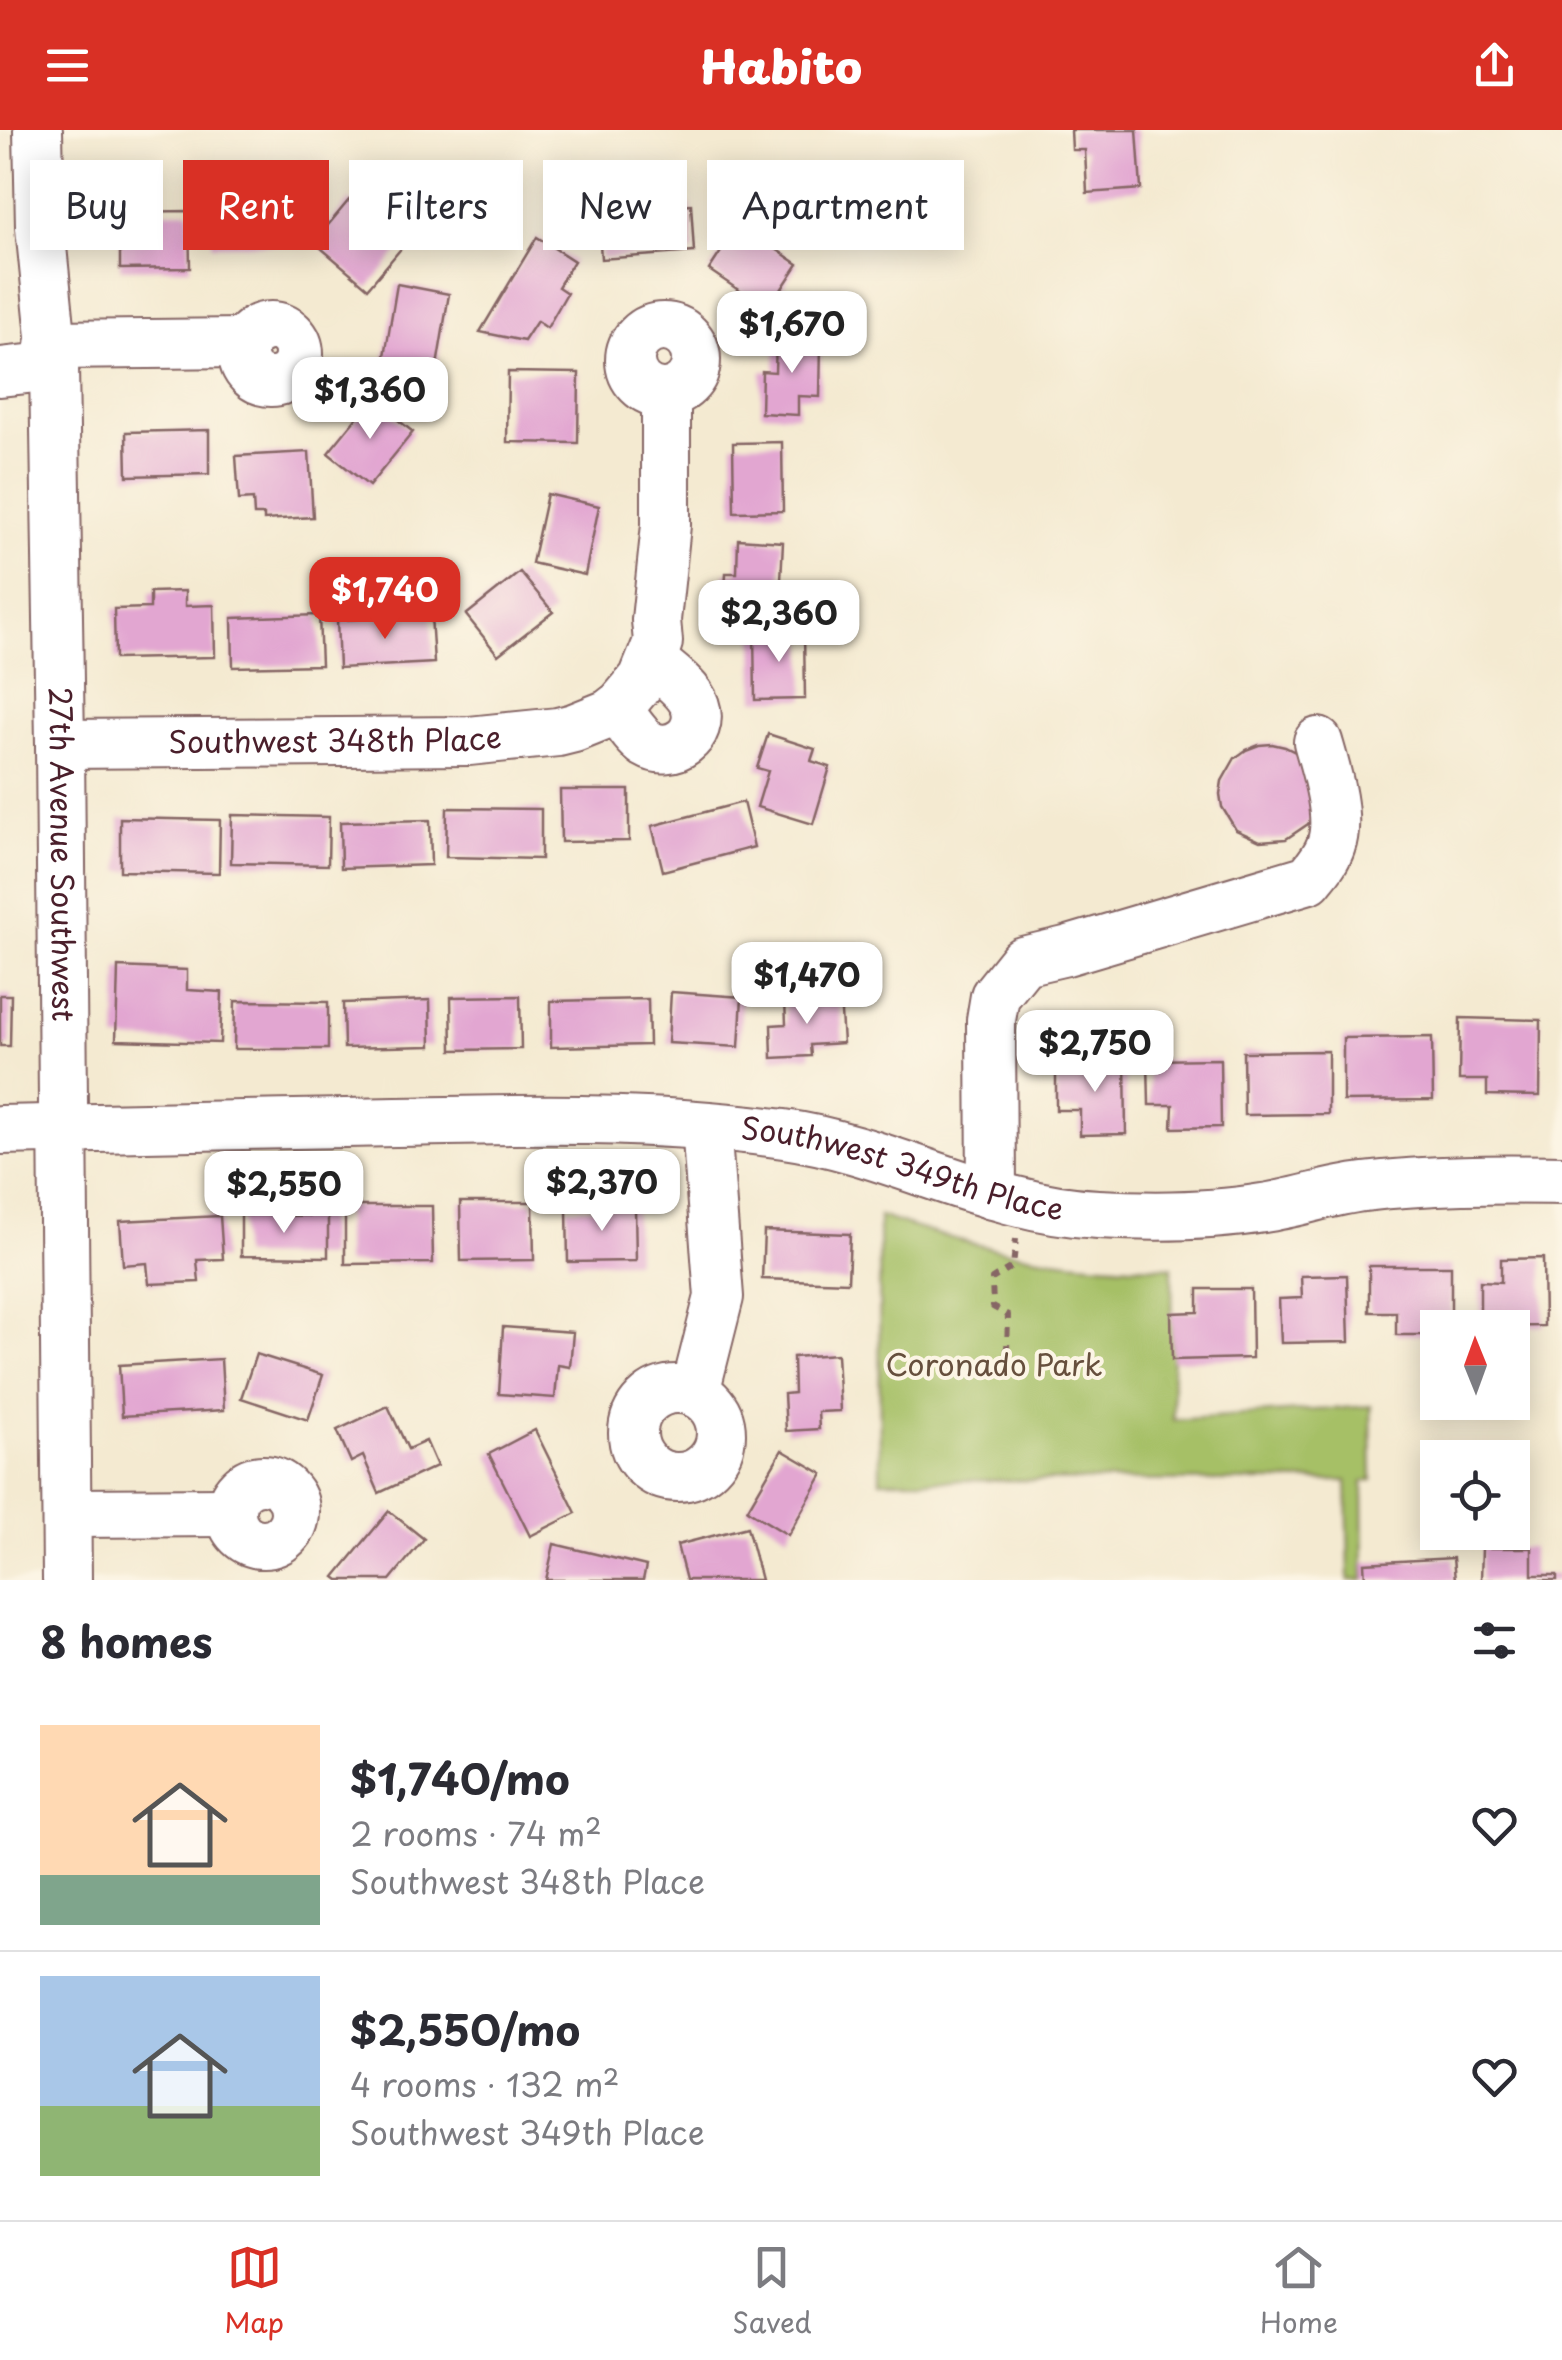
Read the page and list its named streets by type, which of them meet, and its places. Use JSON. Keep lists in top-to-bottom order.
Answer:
{
  "streets": {
    "street": ["Southwest 348th Place", "27th Avenue Southwest", "Southwest 349th Place"]
  },
  "crossings": [
    ["Southwest 348th Place", "27th Avenue Southwest"],
    ["27th Avenue Southwest", "Southwest 349th Place"]
  ],
  "parks": ["Coronado Park"],
  "north": "top",
  "page": {
    "header": "Habito",
    "chip": [
      "Buy",
      "Rent",
      "Filters",
      "New",
      "Apartment"
    ],
    "price": [
      "$1,670",
      "$1,360",
      "$1,740",
      "$2,360",
      "$1,470",
      "$2,750",
      "$2,370",
      "$2,550"
    ],
    "heading": "8 homes",
    "list": [
      {
        "name": "$1,740/mo",
        "note": "2 rooms · 74 m² · Southwest 348th Place"
      },
      {
        "name": "$2,550/mo",
        "note": "4 rooms · 132 m² · Southwest 349th Place"
      }
    ],
    "tabs": ["Map", "Saved", "Home"]
  }
}
